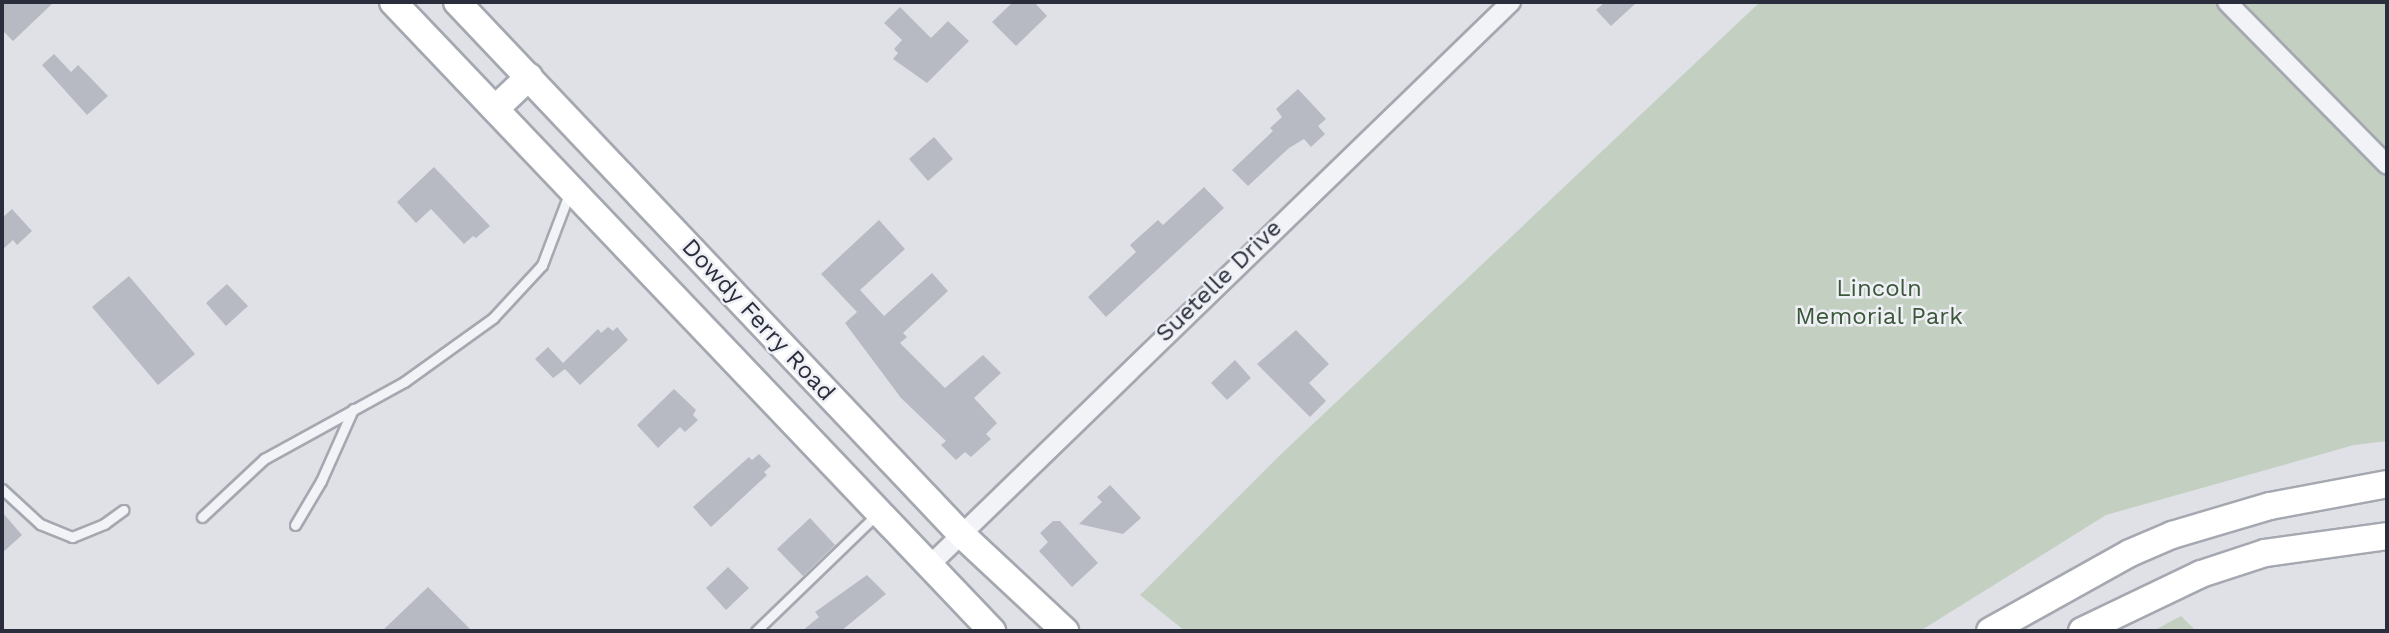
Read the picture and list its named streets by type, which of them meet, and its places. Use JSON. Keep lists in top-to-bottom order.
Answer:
{
  "streets": {
    "main road": ["Dowdy Ferry Road"],
    "street": ["Suetelle Drive"]
  },
  "crossings": [
    ["Suetelle Drive", "Dowdy Ferry Road"]
  ],
  "parks": ["Lincoln Memorial Park"]
}
